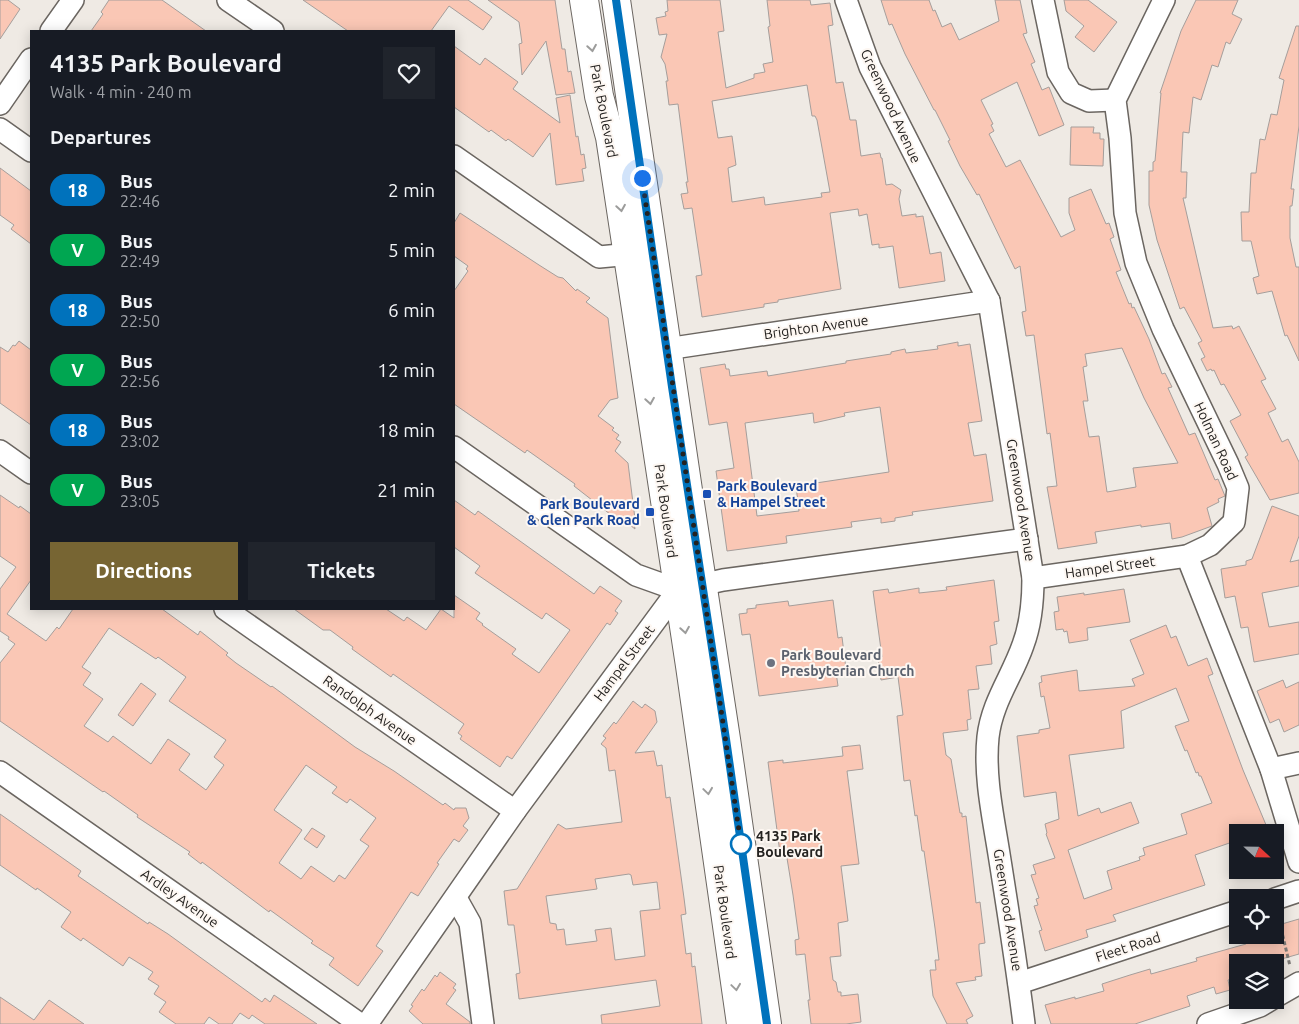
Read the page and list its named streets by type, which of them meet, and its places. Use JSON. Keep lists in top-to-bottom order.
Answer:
{
  "streets": {
    "main road": ["Park Boulevard"],
    "street": [
      "Greenwood Avenue",
      "Brighton Avenue",
      "Holman Road",
      "Hampel Street",
      "Randolph Avenue",
      "Ardley Avenue",
      "Fleet Road"
    ]
  },
  "crossings": [
    ["Greenwood Avenue", "Brighton Avenue"],
    ["Greenwood Avenue", "Hampel Street"],
    ["Greenwood Avenue", "Fleet Road"],
    ["Park Boulevard", "Brighton Avenue"],
    ["Park Boulevard", "Hampel Street"],
    ["Holman Road", "Hampel Street"],
    ["Hampel Street", "Randolph Avenue"]
  ],
  "places": {
    "transit": ["Park Boulevard & Hampel Street", "Park Boulevard & Glen Park Road"],
    "other": ["Park Boulevard Presbyterian Church", "4135 Park Boulevard"]
  },
  "lines": ["bus line 18"],
  "north": "right",
  "page": {
    "heading": [
      ["4135 Park Boulevard", "Walk · 4 min · 240 m"],
      "Departures"
    ],
    "list": [
      {
        "mark": "18",
        "name": "Bus",
        "note": "22:46",
        "value": "2 min"
      },
      {
        "mark": "V",
        "name": "Bus",
        "note": "22:49",
        "value": "5 min"
      },
      {
        "mark": "18",
        "name": "Bus",
        "note": "22:50",
        "value": "6 min"
      },
      {
        "mark": "V",
        "name": "Bus",
        "note": "22:56",
        "value": "12 min"
      },
      {
        "mark": "18",
        "name": "Bus",
        "note": "23:02",
        "value": "18 min"
      },
      {
        "mark": "V",
        "name": "Bus",
        "note": "23:05",
        "value": "21 min"
      }
    ],
    "buttons": ["Directions", "Tickets"]
  }
}
